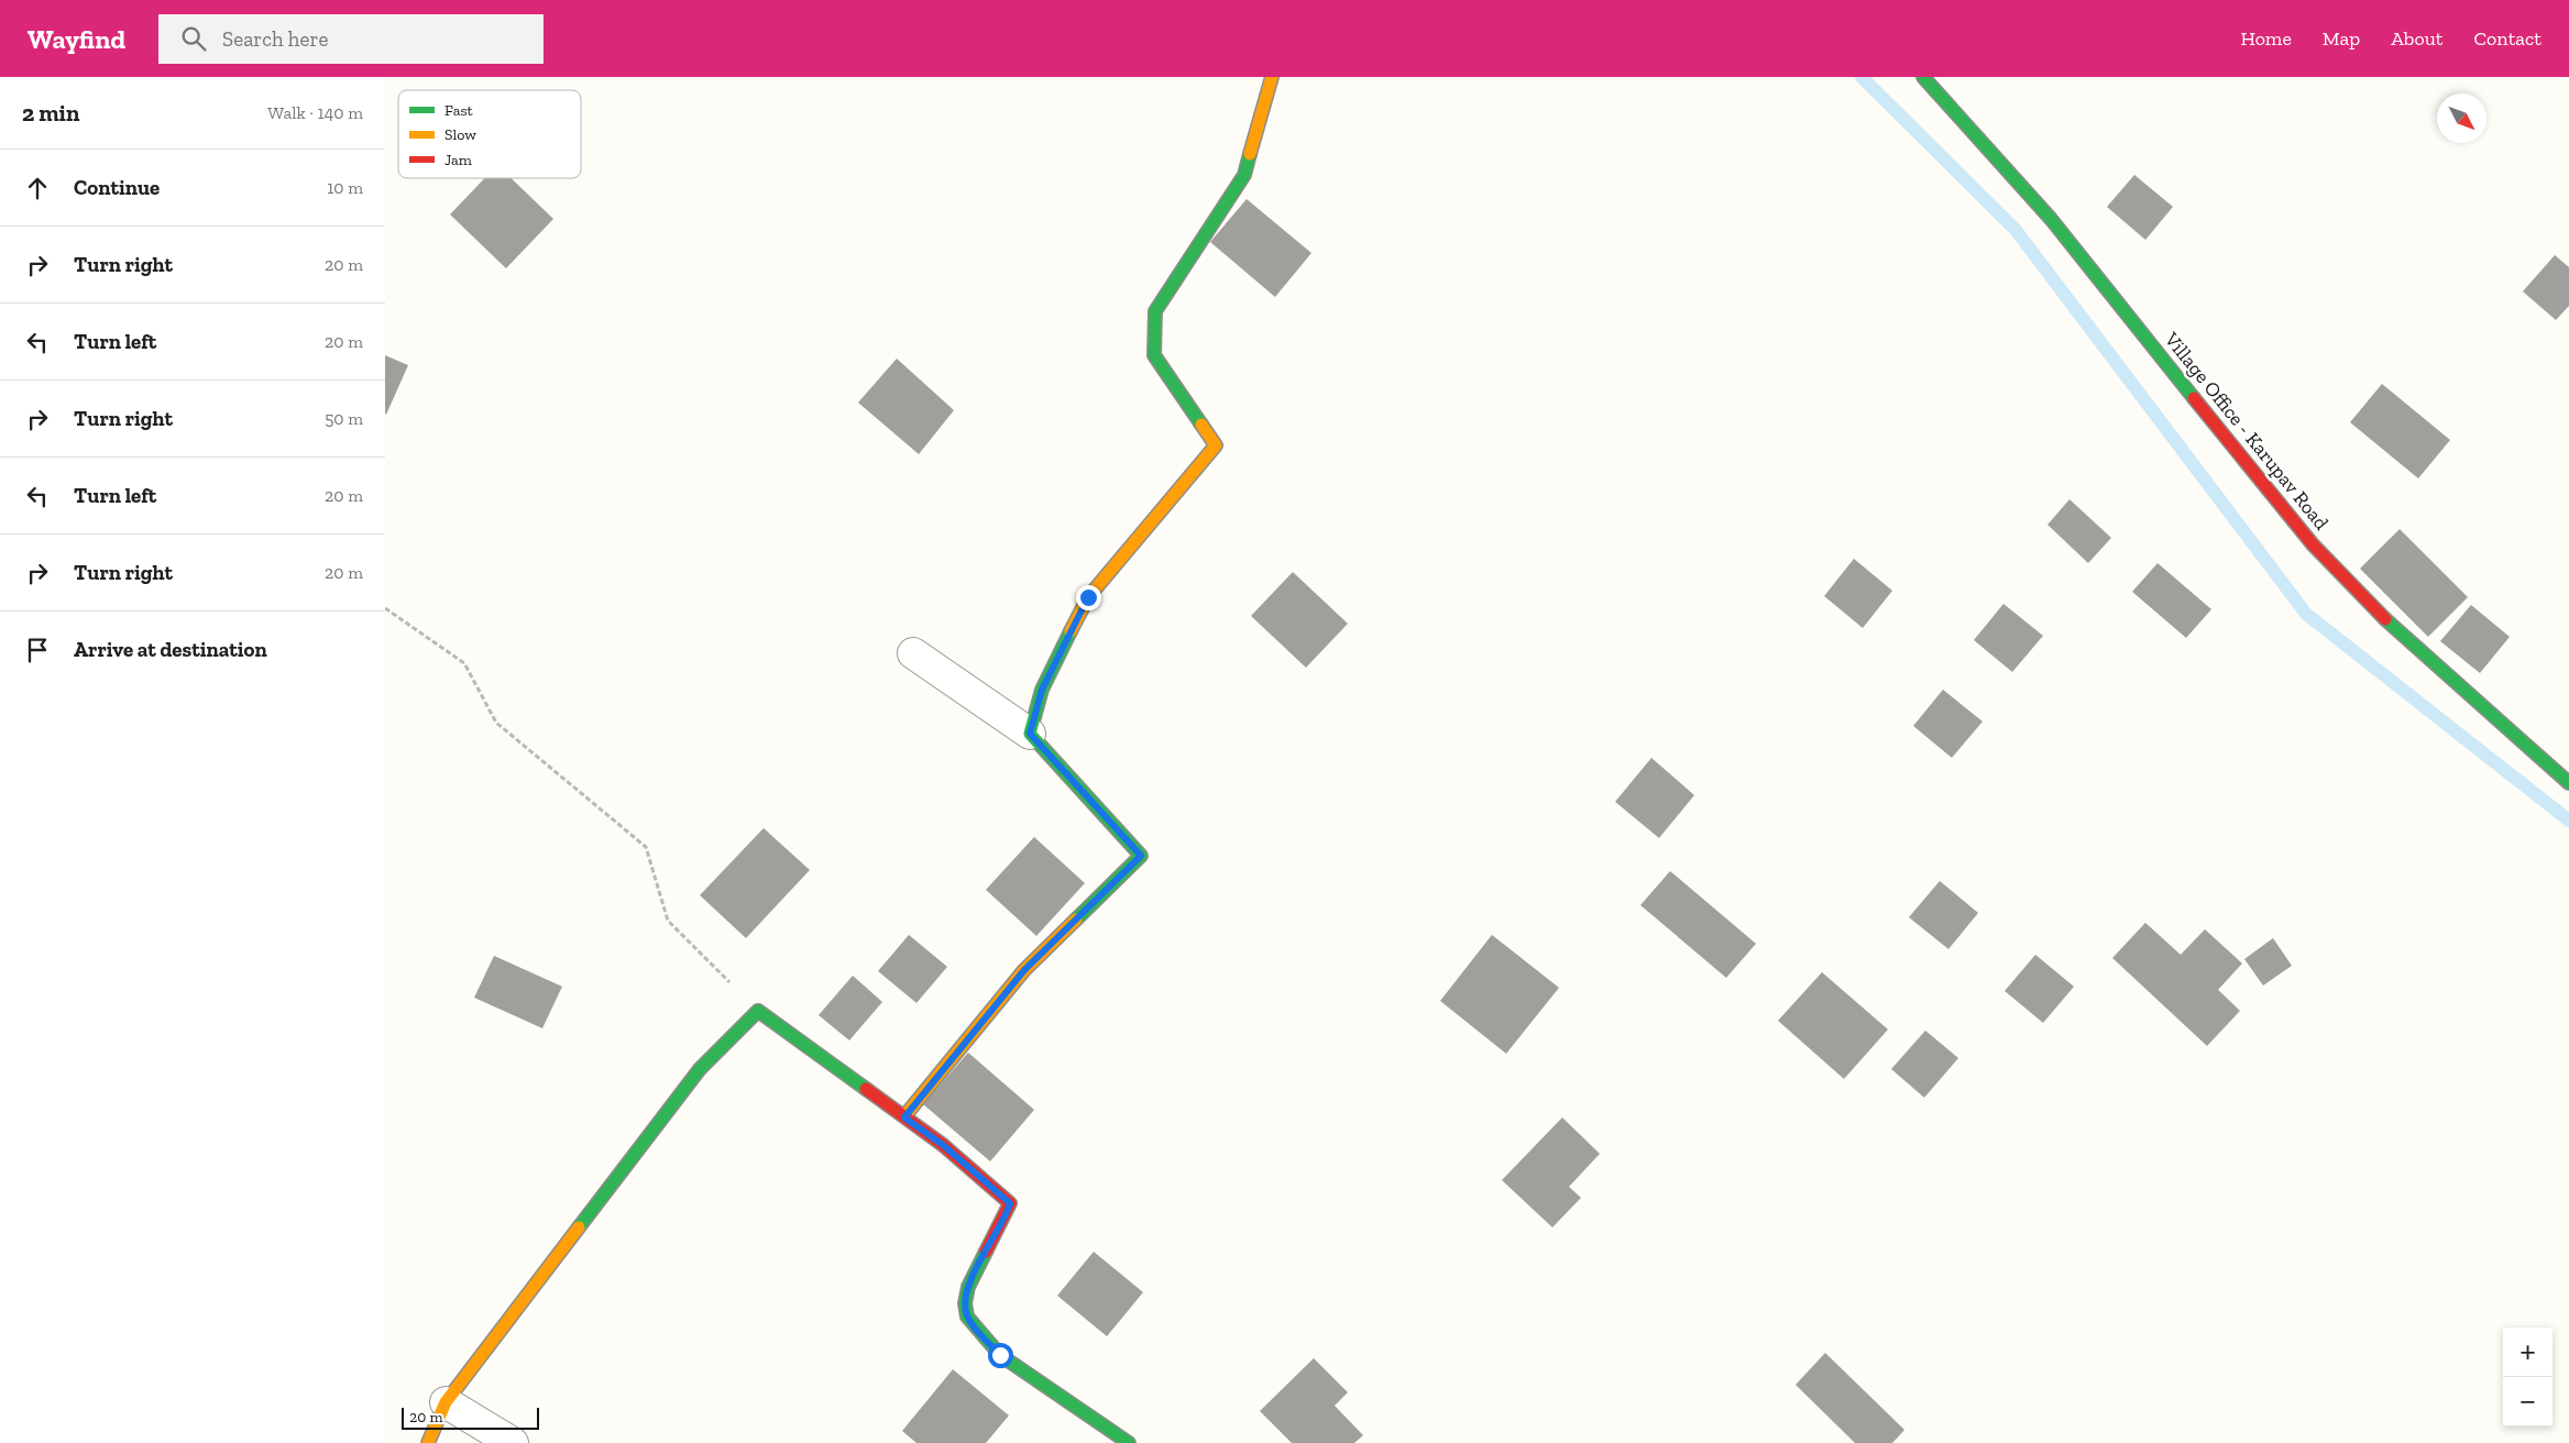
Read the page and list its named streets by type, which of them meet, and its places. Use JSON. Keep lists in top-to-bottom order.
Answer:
{
  "streets": {
    "street": ["Village Office - Karupav Road"]
  },
  "legend": ["Fast", "Slow", "Jam"],
  "scale_bar": "20 m",
  "north": "bottom right",
  "page": {
    "header": "Wayfind",
    "search": "Search here",
    "nav": [
      "Home",
      "Map",
      "About",
      "Contact"
    ],
    "heading": ["2 min", "Walk · 140 m"],
    "list": [
      ["Continue", "10 m"],
      ["Turn right", "20 m"],
      ["Turn left", "20 m"],
      ["Turn right", "50 m"],
      ["Turn left", "20 m"],
      ["Turn right", "20 m"],
      "Arrive at destination"
    ],
    "map_buttons": ["+", "−"],
    "scale": "20 m"
  }
}
